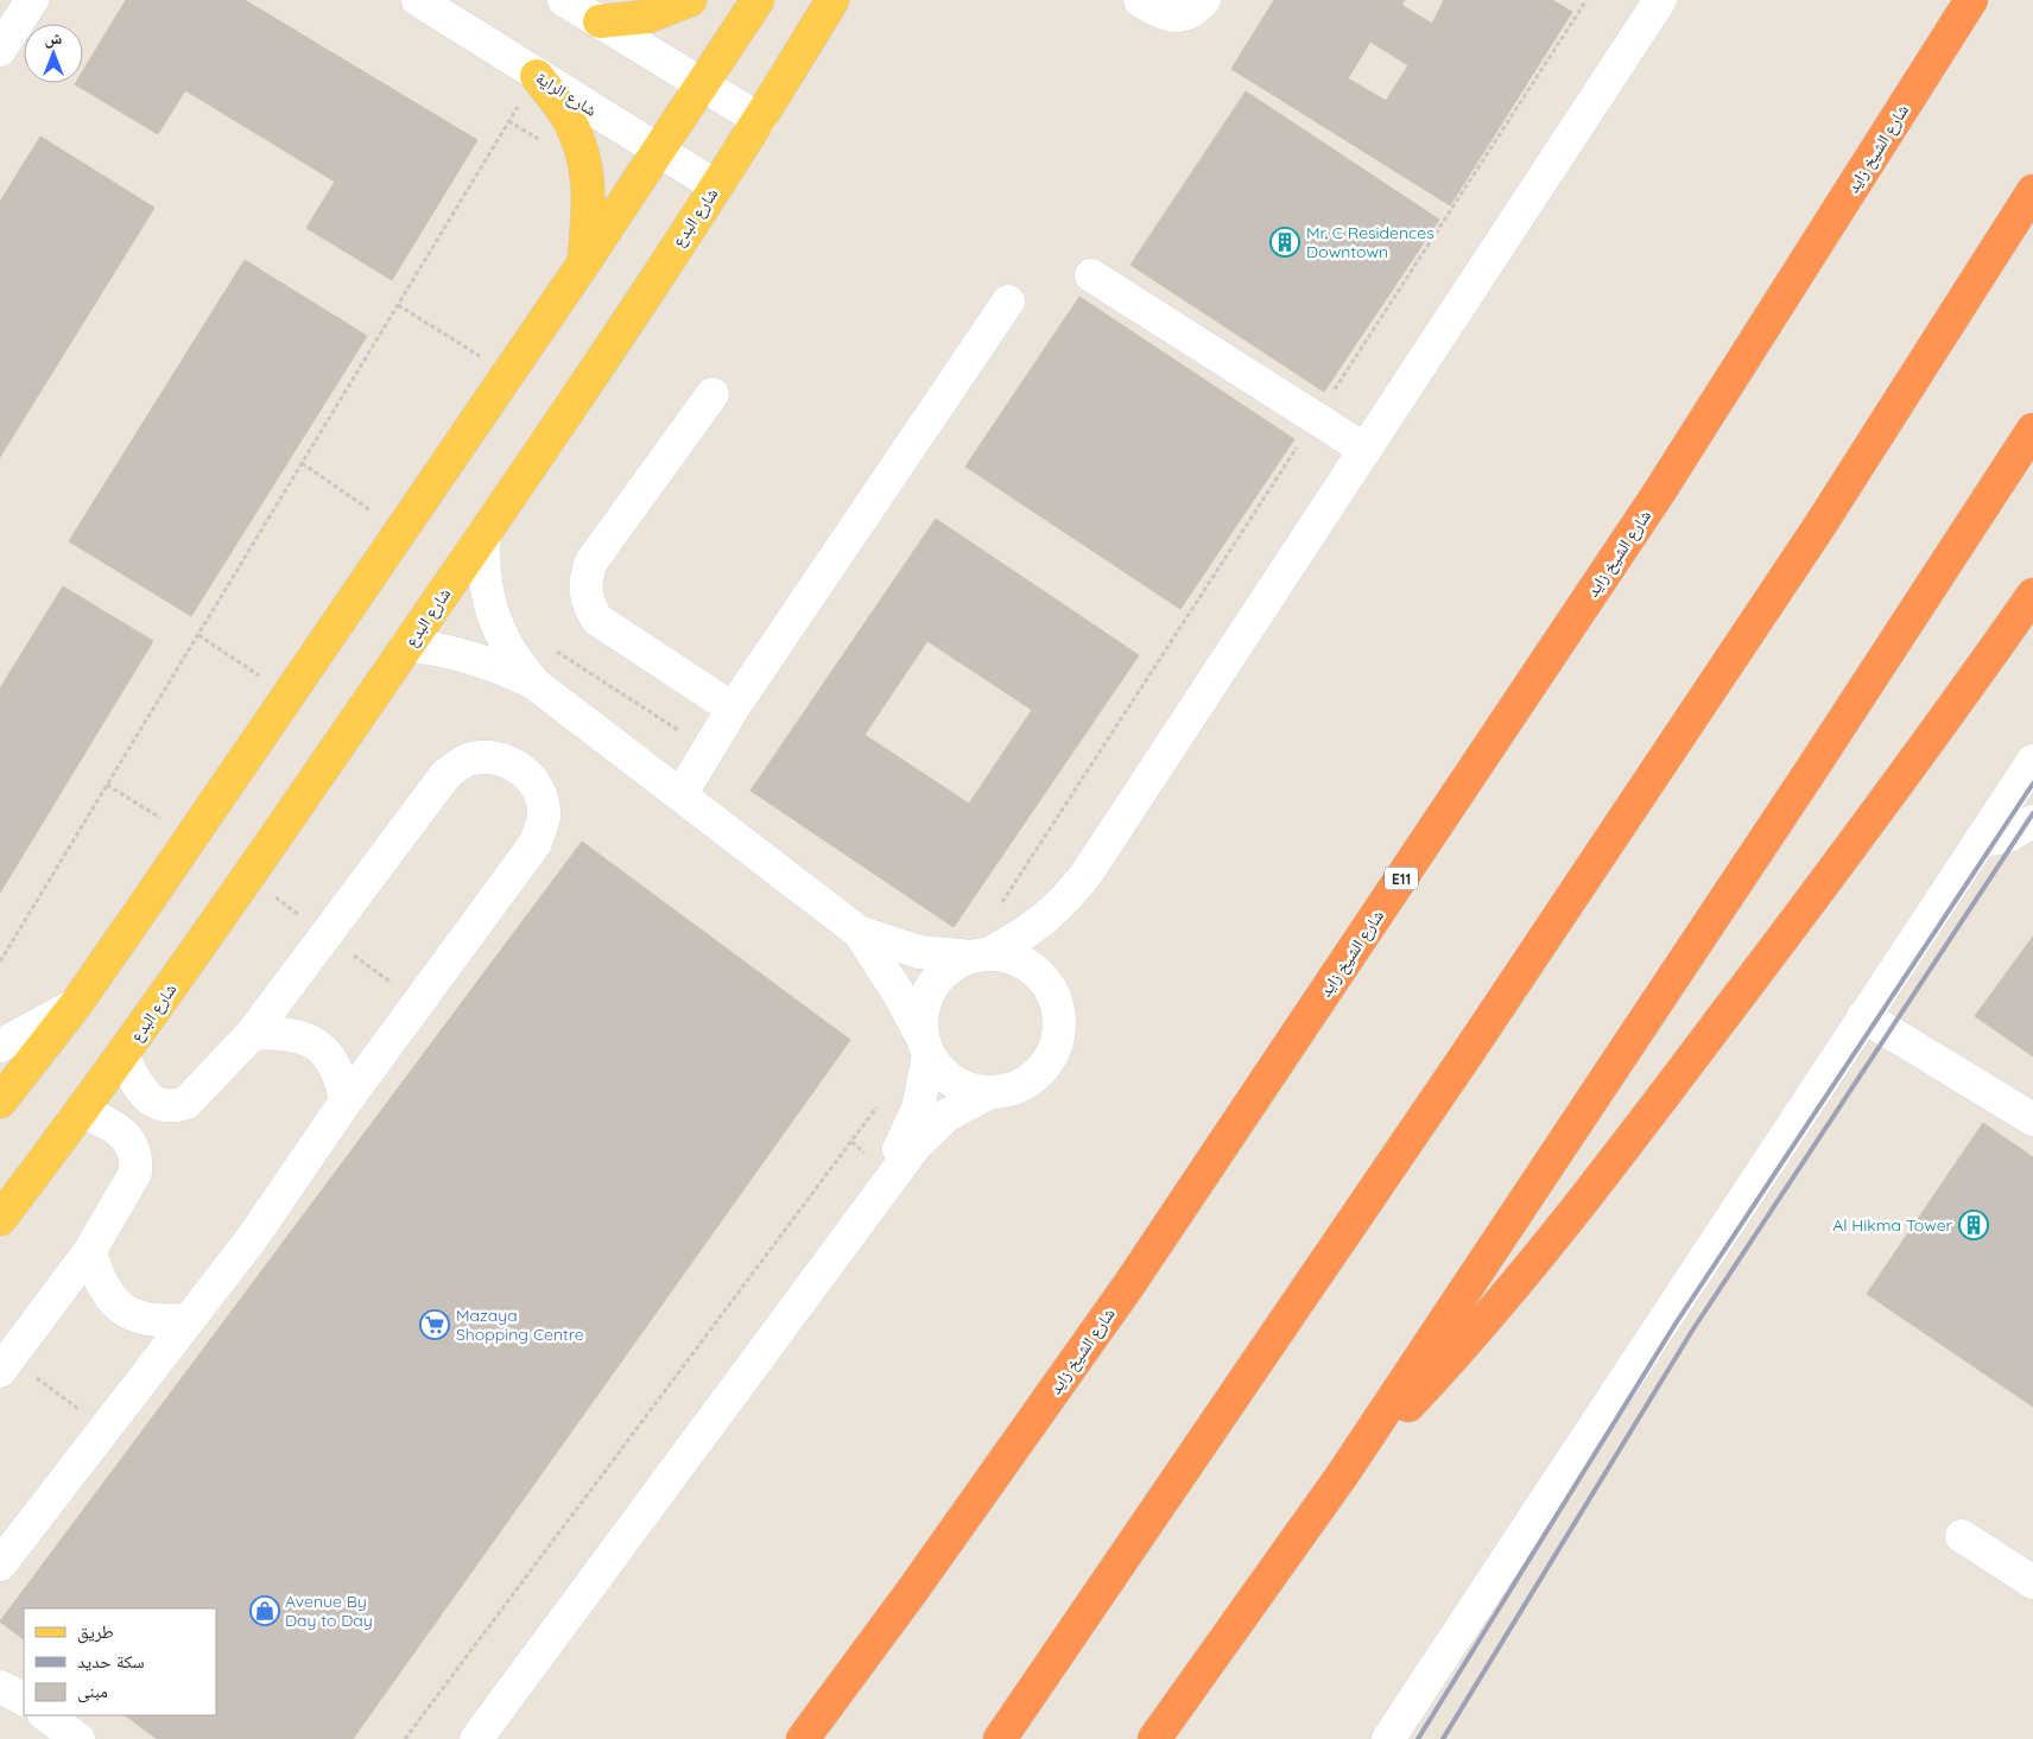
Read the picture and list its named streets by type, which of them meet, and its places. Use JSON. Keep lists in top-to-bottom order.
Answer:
{
  "streets": {
    "highway": ["شارع الشيخ زايد", "E11"],
    "main road": ["شارع البدع"],
    "street": ["شارع الراية"]
  },
  "crossings": [
    ["شارع الراية", "شارع البدع"]
  ],
  "places": {
    "building": ["Mr. C Residences Downtown", "Al Hikma Tower"],
    "supermarket": ["Mazaya Shopping Centre"],
    "shop": ["Avenue By Day to Day"]
  },
  "legend": ["طريق", "سكة حديد", "مبنى"],
  "north": "top"
}
